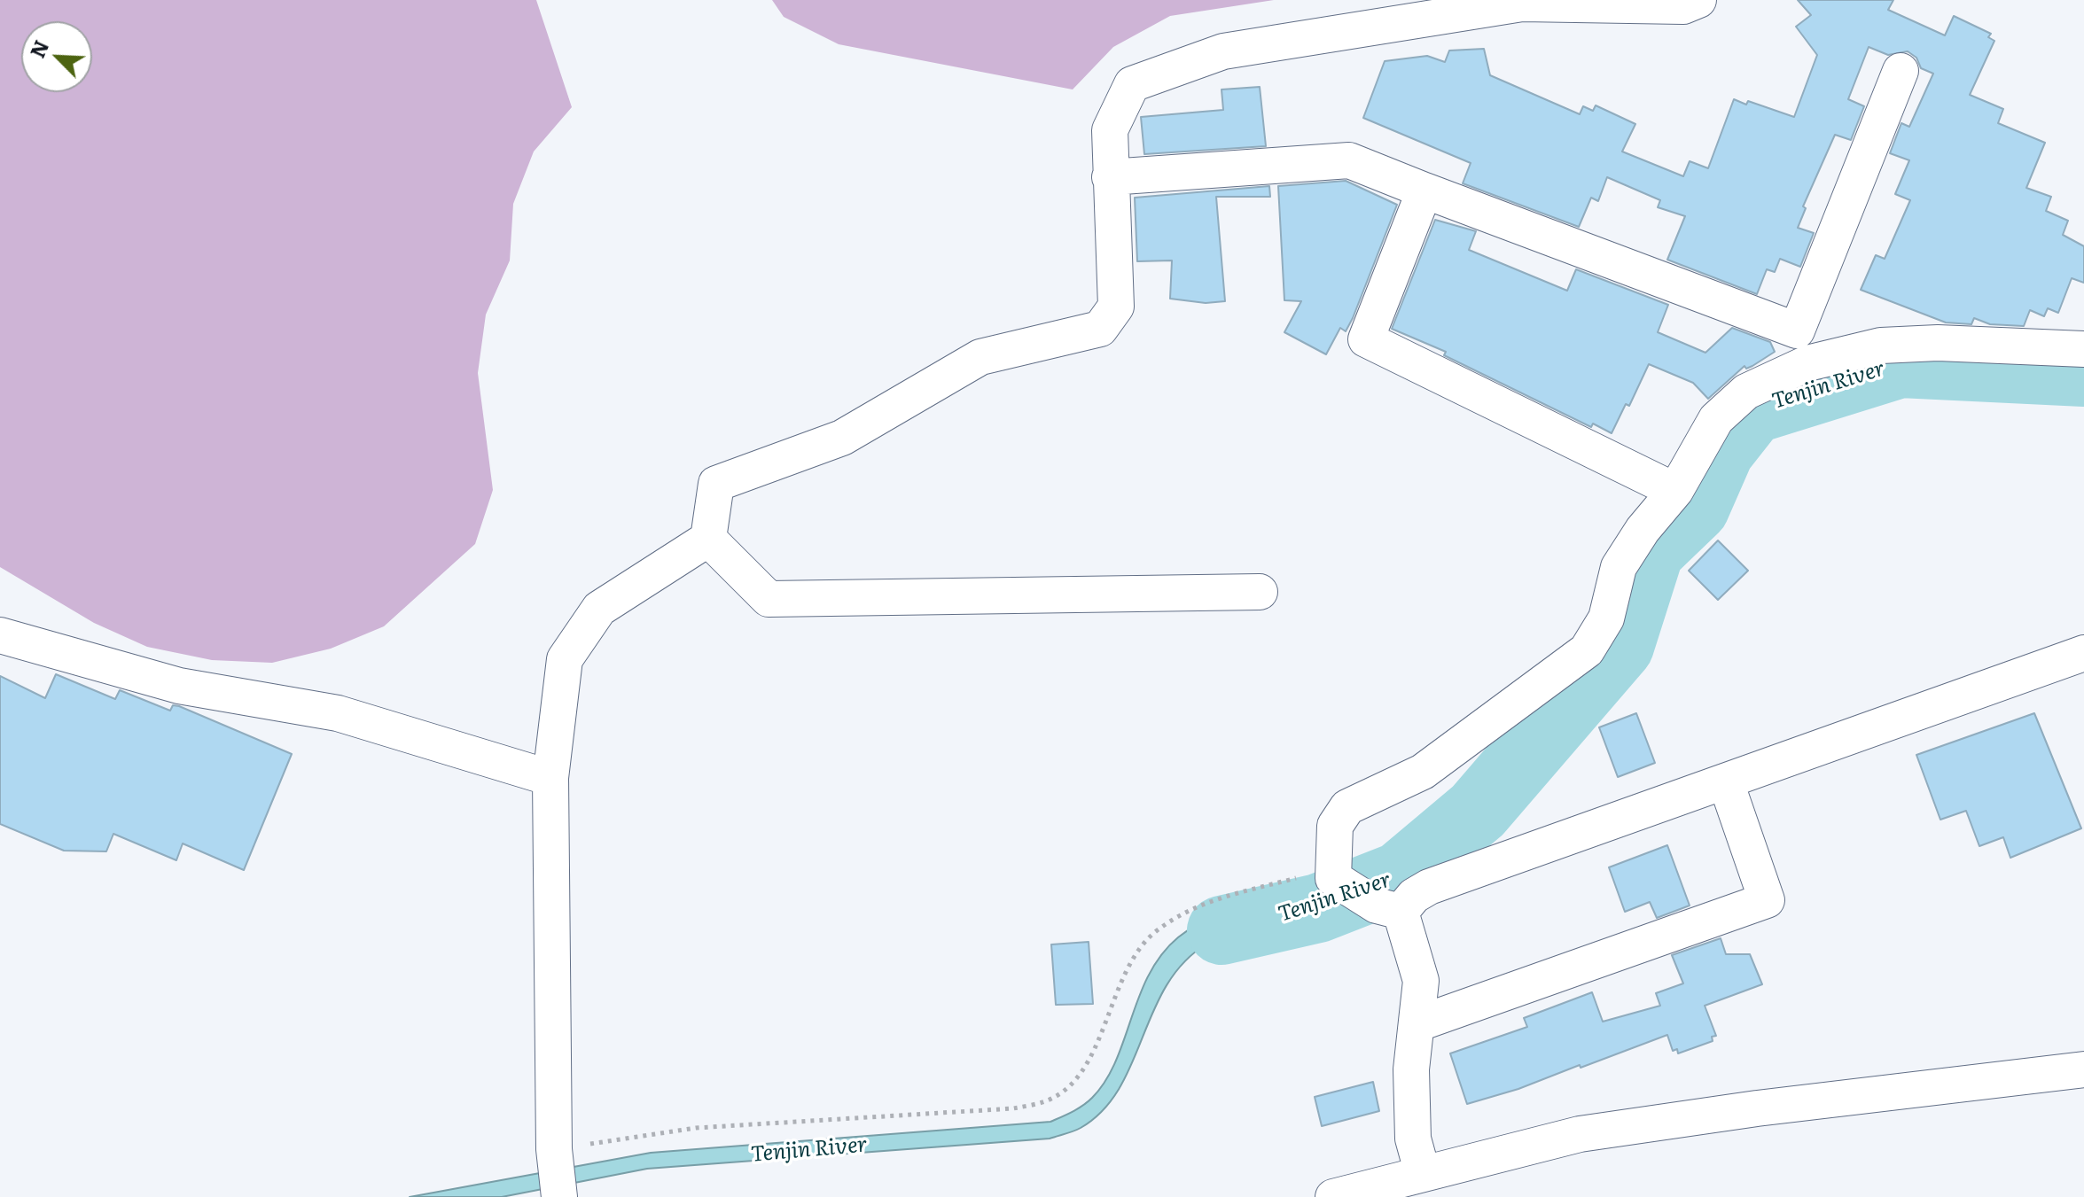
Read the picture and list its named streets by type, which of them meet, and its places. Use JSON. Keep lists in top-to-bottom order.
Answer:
{
  "water": ["Tenjin River"],
  "north": "top left"
}
